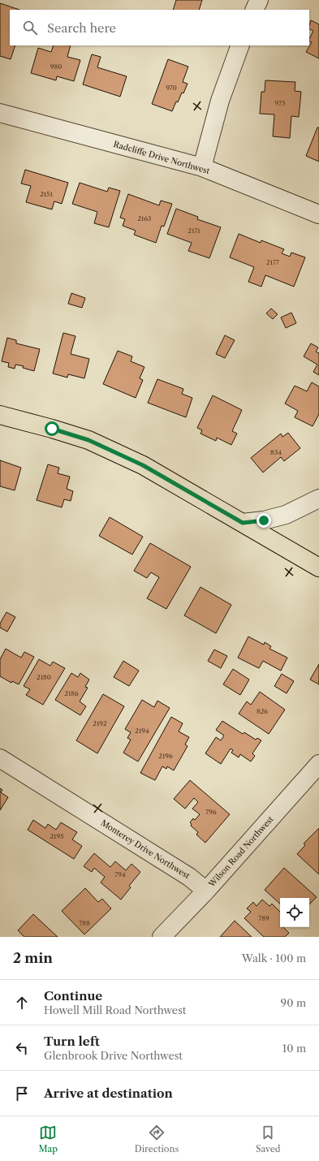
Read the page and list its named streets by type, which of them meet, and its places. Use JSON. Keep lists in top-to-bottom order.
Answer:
{
  "streets": {
    "street": ["Radcliffe Drive Northwest", "Monterey Drive Northwest", "Wilson Road Northwest"]
  },
  "crossings": [
    ["Monterey Drive Northwest", "Wilson Road Northwest"]
  ],
  "house_numbers": [
    "980",
    "970",
    "975",
    "2151",
    "2163",
    "2171",
    "2177",
    "834",
    "2180",
    "2186",
    "826",
    "2192",
    "2194",
    "2196",
    "796",
    "2195",
    "794",
    "789",
    "788"
  ],
  "page": {
    "search": "Search here",
    "heading": ["2 min", "Walk · 100 m"],
    "list": [
      ["Continue", "Howell Mill Road Northwest", "90 m"],
      ["Turn left", "Glenbrook Drive Northwest", "10 m"],
      "Arrive at destination"
    ],
    "nav": ["Map", "Directions", "Saved"]
  }
}
